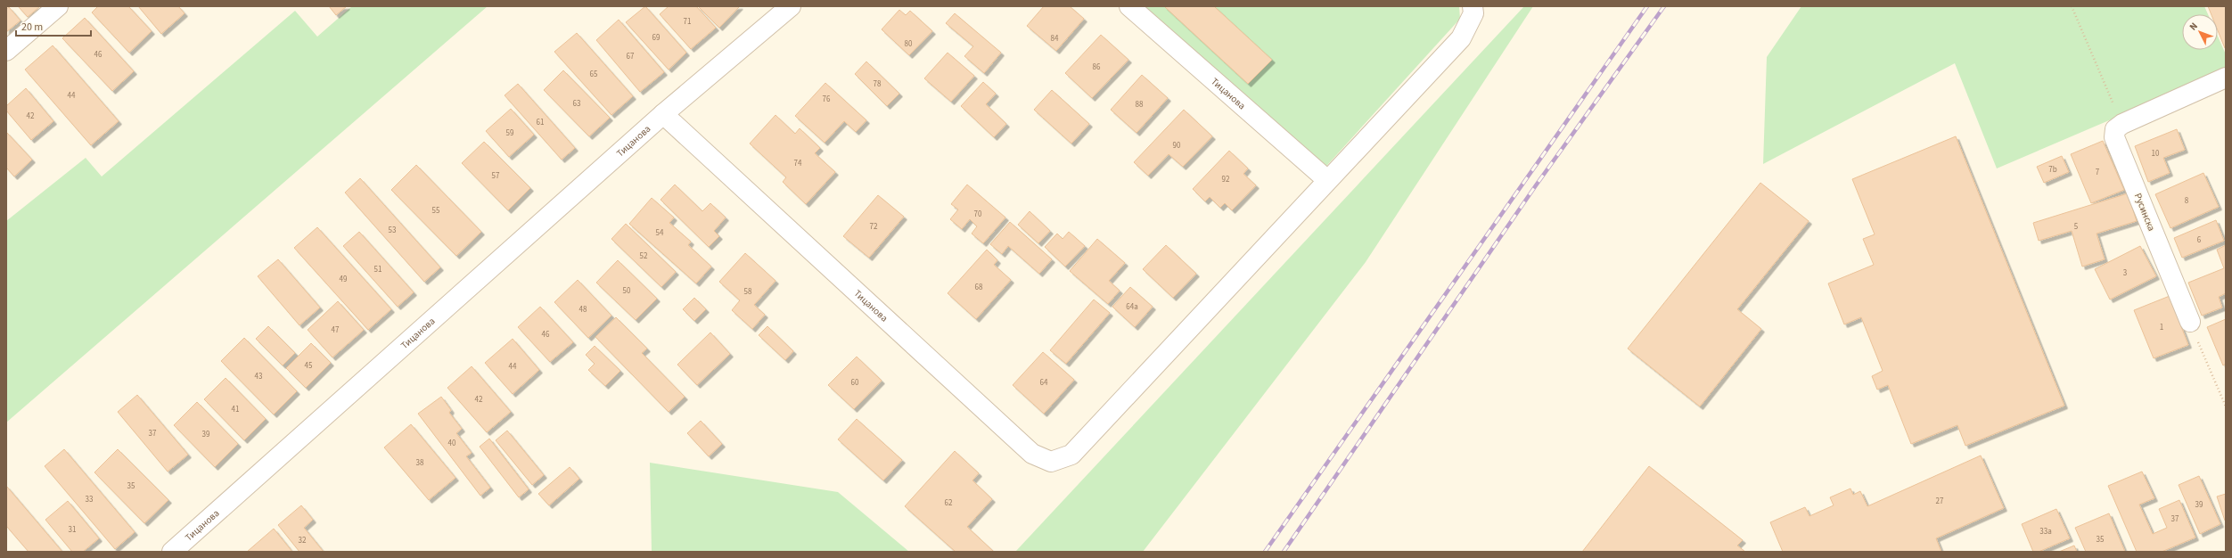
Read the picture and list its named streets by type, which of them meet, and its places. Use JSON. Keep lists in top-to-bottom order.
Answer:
{
  "streets": {
    "street": ["Тицанова", "Русинска"]
  },
  "house_numbers": [
    "71",
    "69",
    "84",
    "80",
    "46",
    "67",
    "86",
    "65",
    "78",
    "44",
    "76",
    "63",
    "88",
    "42",
    "61",
    "59",
    "90",
    "10",
    "74",
    "7b",
    "7",
    "57",
    "92",
    "8",
    "55",
    "70",
    "72",
    "5",
    "53",
    "54",
    "6",
    "52",
    "51",
    "3",
    "49",
    "68",
    "50",
    "58",
    "64a",
    "48",
    "1",
    "47",
    "46",
    "45",
    "44",
    "43",
    "60",
    "64",
    "42",
    "41",
    "37",
    "39",
    "40",
    "38",
    "35",
    "33",
    "27",
    "62",
    "39",
    "37",
    "31",
    "33a",
    "35",
    "32"
  ],
  "scale_bar": "20 m",
  "north": "top left"
}
